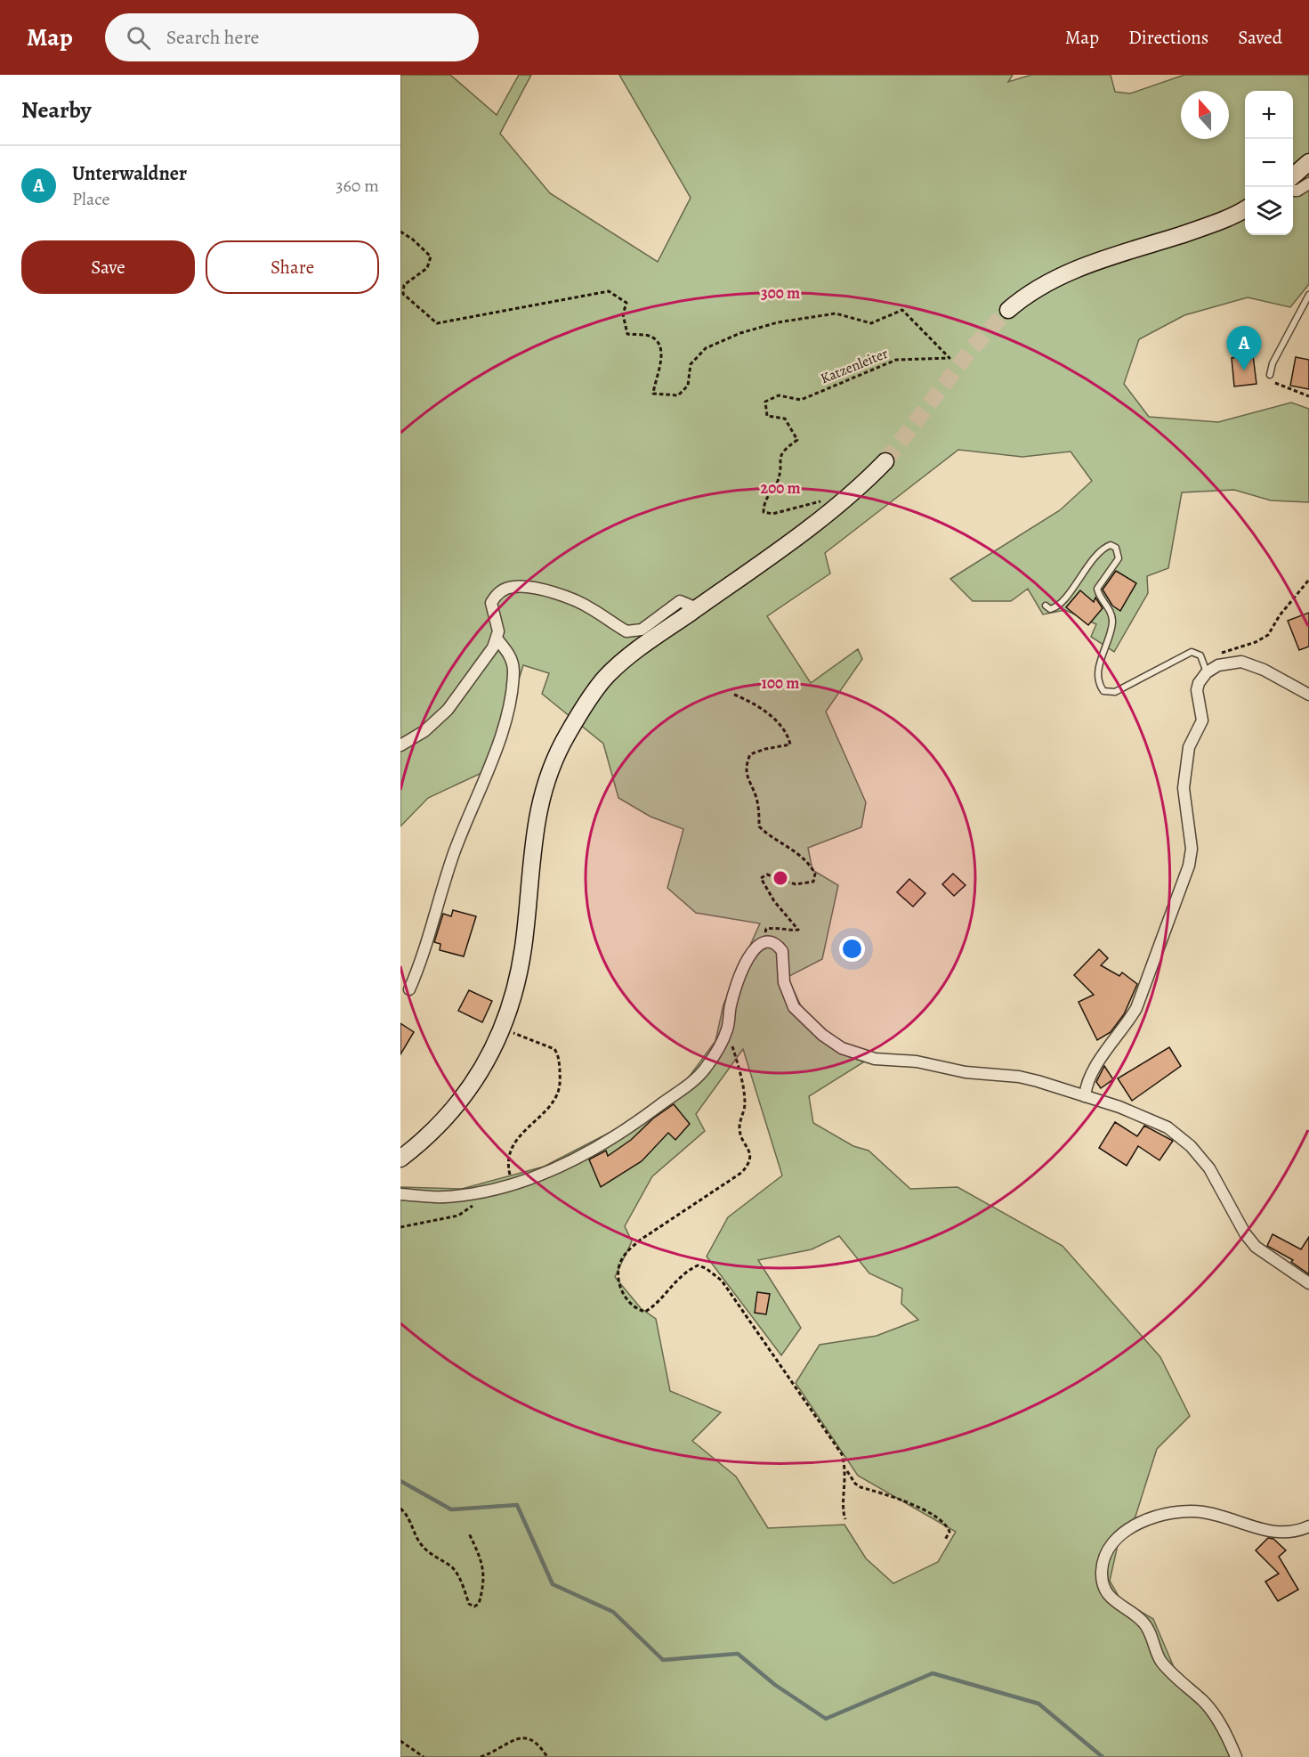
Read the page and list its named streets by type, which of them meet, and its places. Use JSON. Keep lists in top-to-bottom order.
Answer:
{
  "streets": {
    "path": ["Katzenleiter"]
  },
  "north": "top",
  "page": {
    "header": "Map",
    "search": "Search here",
    "nav": ["Map", "Directions", "Saved"],
    "heading": "Nearby",
    "map_buttons": ["+", "−"],
    "list": [
      {
        "mark": "A",
        "name": "Unterwaldner",
        "note": "Place",
        "value": "360 m"
      }
    ],
    "buttons": ["Save", "Share"],
    "pins": "A"
  },
  "rings": ["300 m", "200 m", "100 m"]
}
